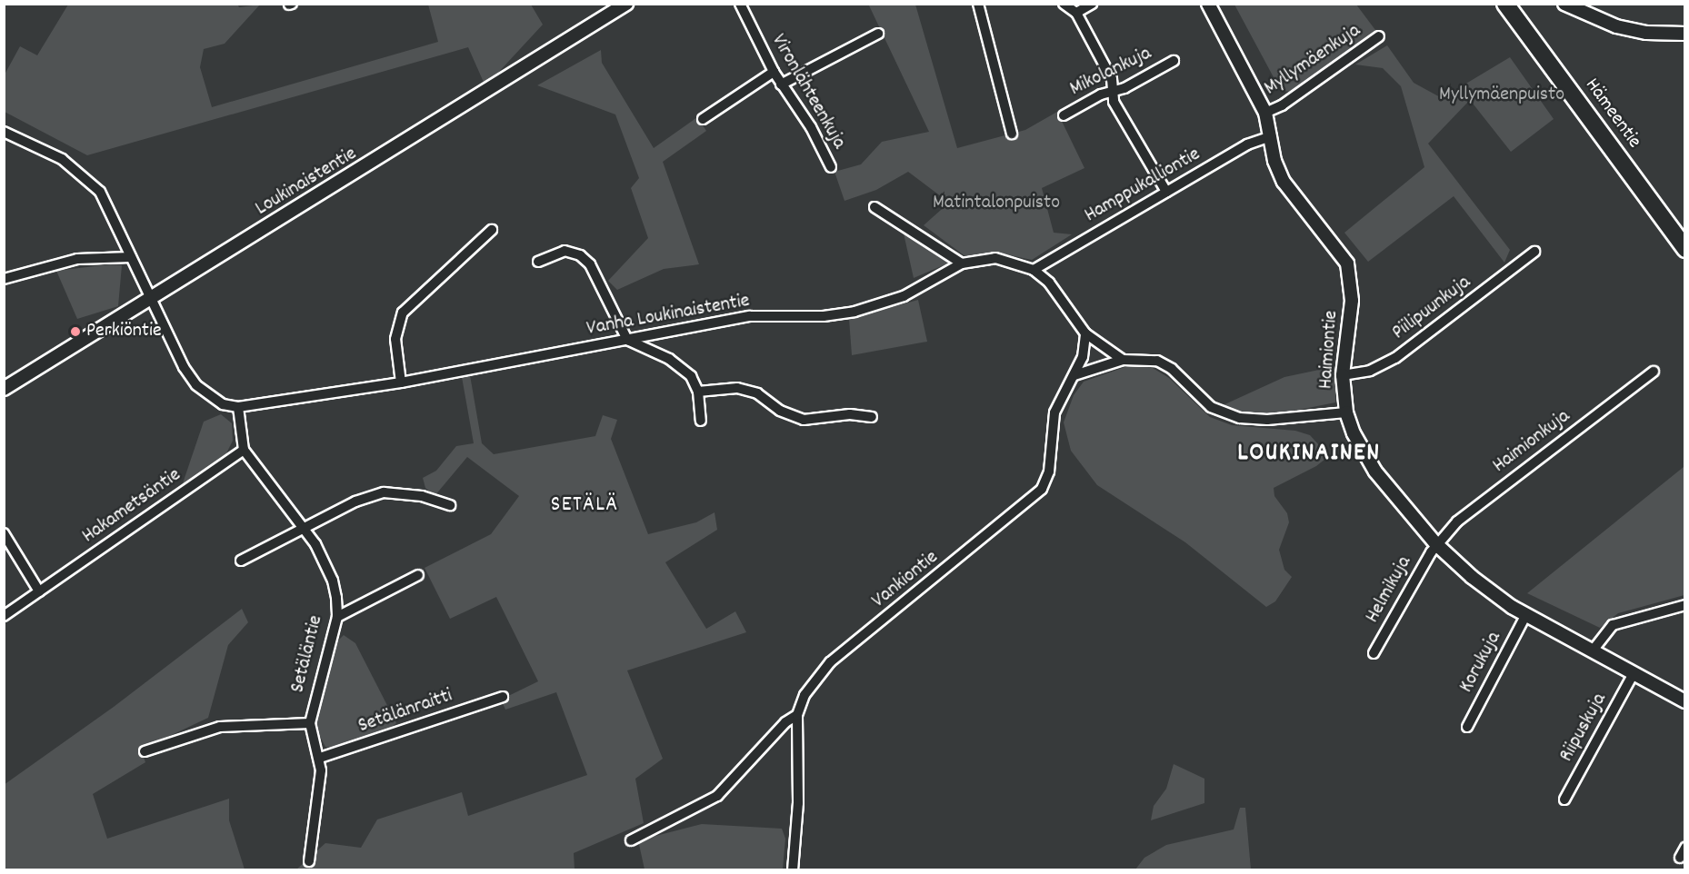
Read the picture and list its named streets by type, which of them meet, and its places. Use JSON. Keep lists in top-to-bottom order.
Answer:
{
  "streets": {
    "highway": ["Hämeentie"],
    "street": [
      "Myllymäenkuja",
      "Mikolankuja",
      "Vironlähteenkuja",
      "Loukinaistentie",
      "Hamppukalliontie",
      "Piilipuunkuja",
      "Vanha Loukinaistentie",
      "Haimiontie",
      "Haimionkuja",
      "Hakametsäntie",
      "Vankiontie",
      "Helmikuja",
      "Setäläntie",
      "Korukuja",
      "Setälänraitti",
      "Riipuskuja"
    ]
  },
  "crossings": [
    ["Myllymäenkuja", "Haimiontie"],
    ["Loukinaistentie", "Vanha Loukinaistentie"],
    ["Hamppukalliontie", "Vanha Loukinaistentie"],
    ["Hamppukalliontie", "Haimiontie"],
    ["Piilipuunkuja", "Haimiontie"],
    ["Vanha Loukinaistentie", "Vankiontie"],
    ["Haimiontie", "Haimionkuja"],
    ["Haimiontie", "Helmikuja"],
    ["Haimiontie", "Korukuja"],
    ["Haimiontie", "Riipuskuja"],
    ["Haimionkuja", "Helmikuja"],
    ["Hakametsäntie", "Setäläntie"],
    ["Setäläntie", "Setälänraitti"]
  ],
  "districts": ["LOUKINAINEN", "SETÄLÄ"],
  "parks": ["Myllymäenpuisto", "Matintalonpuisto"],
  "places": ["Perkiöntie"]
}
